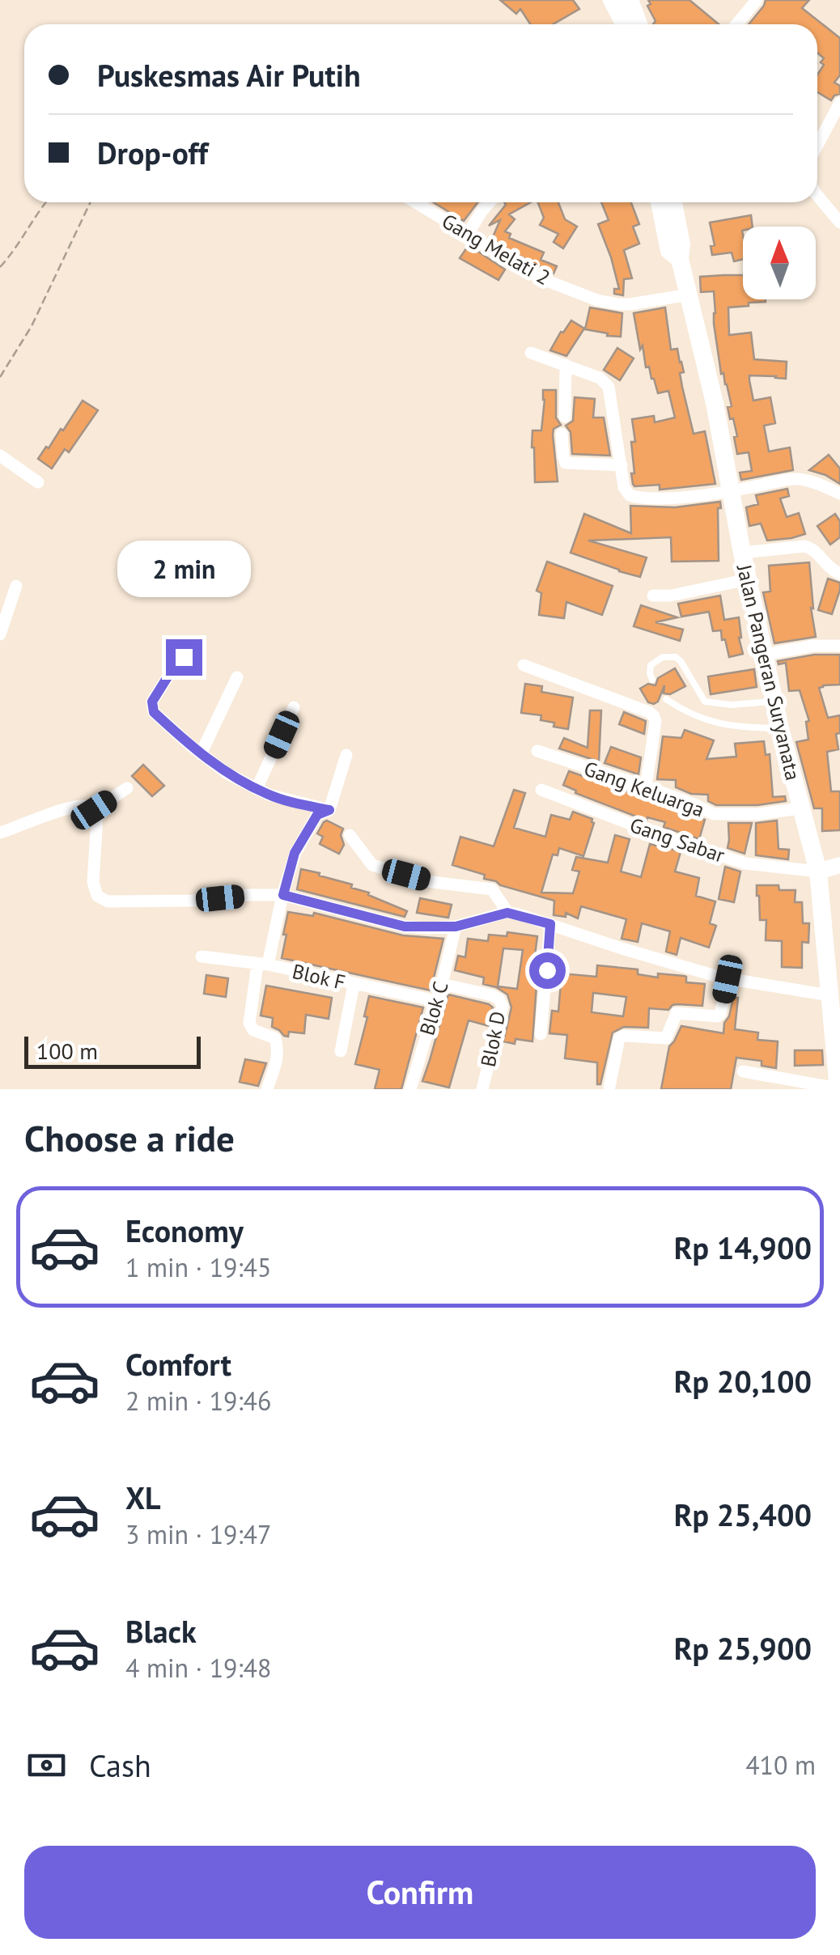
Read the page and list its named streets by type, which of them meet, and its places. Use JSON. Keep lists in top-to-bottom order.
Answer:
{
  "streets": {
    "main road": ["Jalan Pangeran Suryanata"],
    "street": [
      "Gang Melati 2",
      "Gang Keluarga",
      "Gang Sabar",
      "Blok F",
      "Blok C",
      "Blok D"
    ]
  },
  "crossings": [
    ["Gang Melati 2", "Jalan Pangeran Suryanata"],
    ["Jalan Pangeran Suryanata", "Gang Keluarga"],
    ["Jalan Pangeran Suryanata", "Gang Sabar"],
    ["Blok F", "Blok C"],
    ["Blok C", "Blok D"]
  ],
  "scale_bar": "100 m",
  "north": "top",
  "page": {
    "banner": ["Puskesmas Air Putih", "Drop-off"],
    "bubble": "2 min",
    "scale": "100 m",
    "heading": "Choose a ride",
    "list": [
      {
        "name": "Economy",
        "note": "1 min · 19:45",
        "value": "Rp 14,900"
      },
      {
        "name": "Comfort",
        "note": "2 min · 19:46",
        "value": "Rp 20,100"
      },
      {
        "name": "XL",
        "note": "3 min · 19:47",
        "value": "Rp 25,400"
      },
      {
        "name": "Black",
        "note": "4 min · 19:48",
        "value": "Rp 25,900"
      }
    ],
    "pay": ["Cash", "410 m"],
    "buttons": "Confirm"
  }
}
